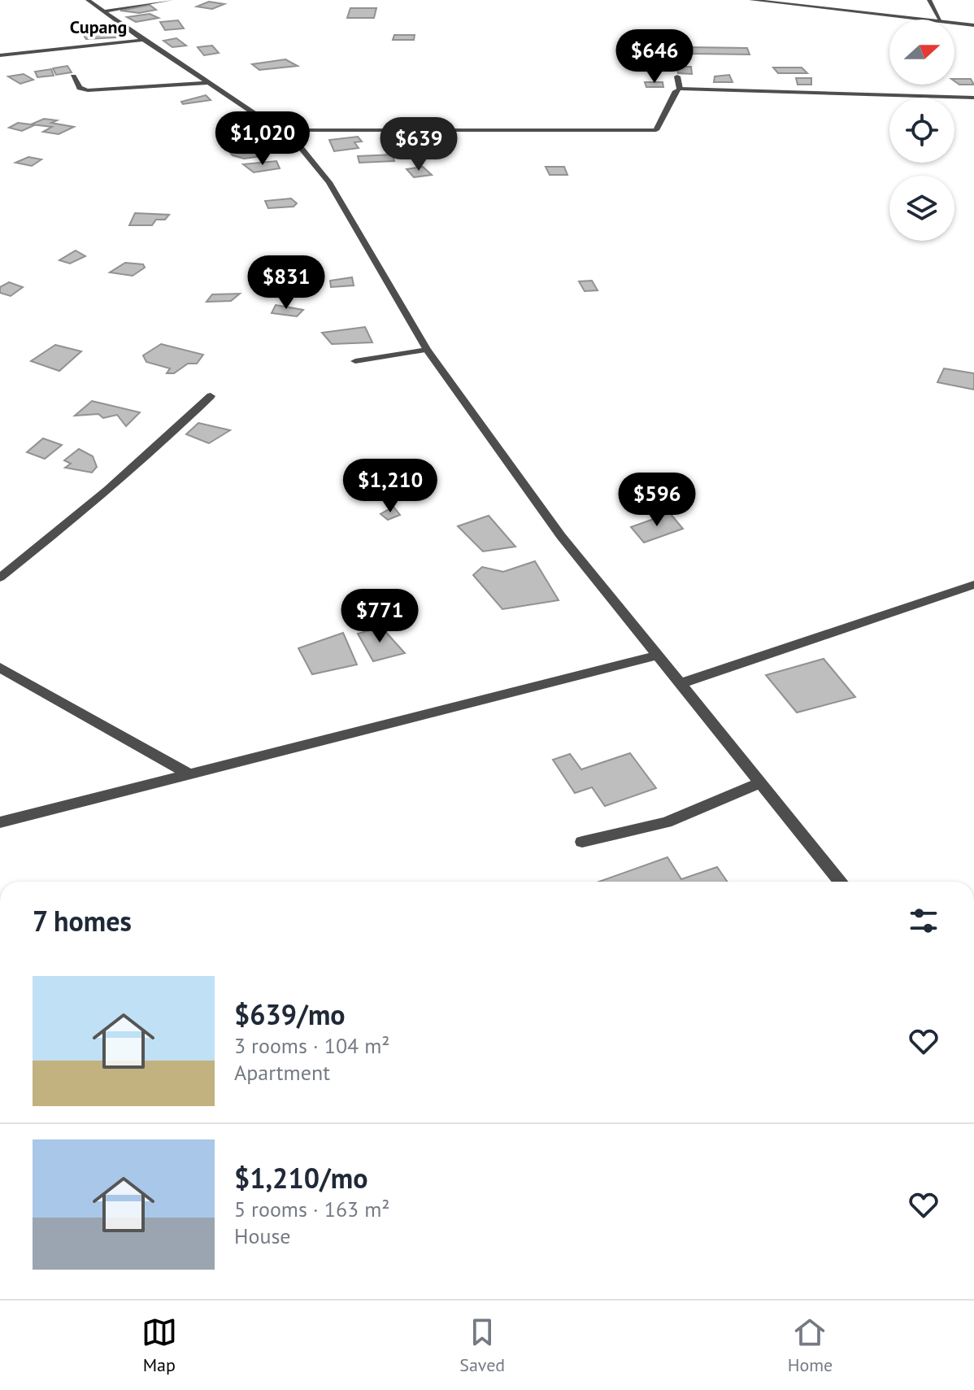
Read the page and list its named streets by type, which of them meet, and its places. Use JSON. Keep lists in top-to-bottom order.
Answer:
{
  "districts": ["Cupang"],
  "north": "right",
  "page": {
    "price": [
      "$646",
      "$1,020",
      "$639",
      "$831",
      "$1,210",
      "$596",
      "$771"
    ],
    "heading": "7 homes",
    "list": [
      {
        "name": "$639/mo",
        "note": "3 rooms · 104 m² · Apartment"
      },
      {
        "name": "$1,210/mo",
        "note": "5 rooms · 163 m² · House"
      }
    ],
    "tabs": ["Map", "Saved", "Home"]
  }
}
